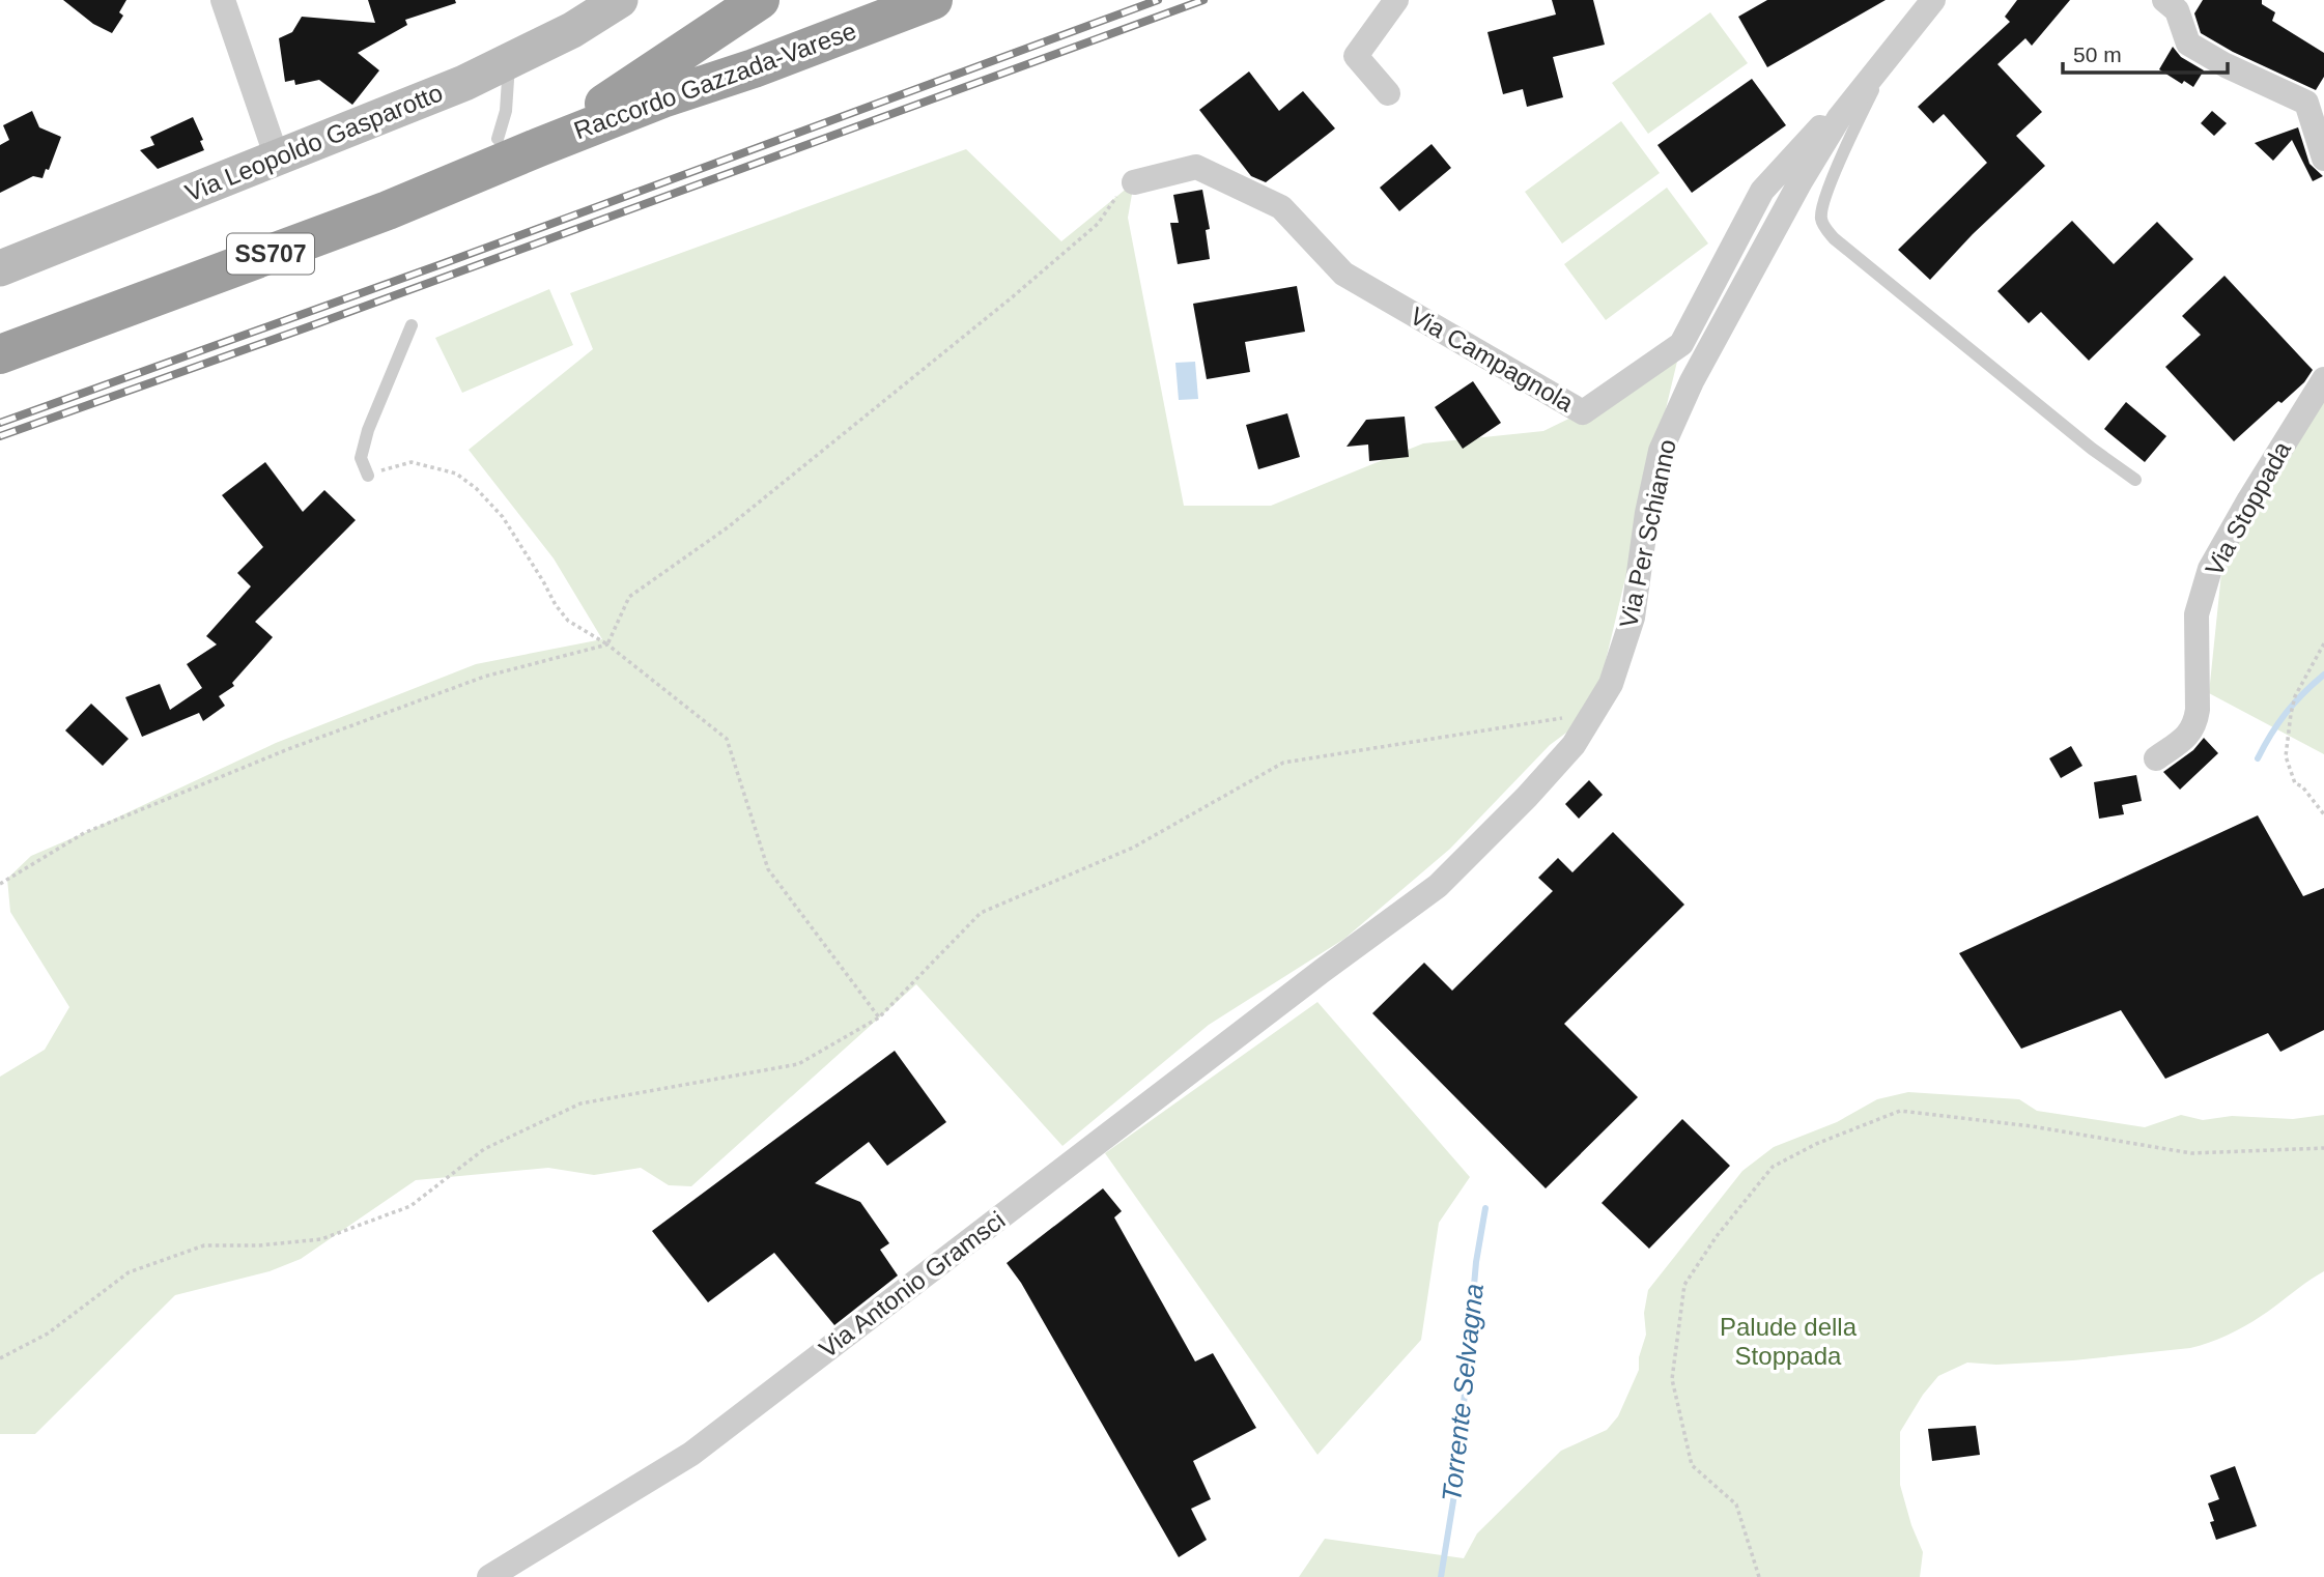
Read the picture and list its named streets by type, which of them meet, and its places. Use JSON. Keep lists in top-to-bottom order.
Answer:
{
  "streets": {
    "highway": ["Raccordo Gazzada-Varese", "SS707"],
    "main road": ["Via Leopoldo Gasparotto"],
    "street": [
      "Via Campagnola",
      "Via Stoppada",
      "Via Per Schianno",
      "Via Antonio Gramsci"
    ]
  },
  "crossings": [
    ["Via Campagnola", "Via Per Schianno"],
    ["Via Per Schianno", "Via Antonio Gramsci"]
  ],
  "water": ["Torrente Selvagna"],
  "parks": ["Palude della Stoppada"],
  "scale_bar": "50 m"
}
